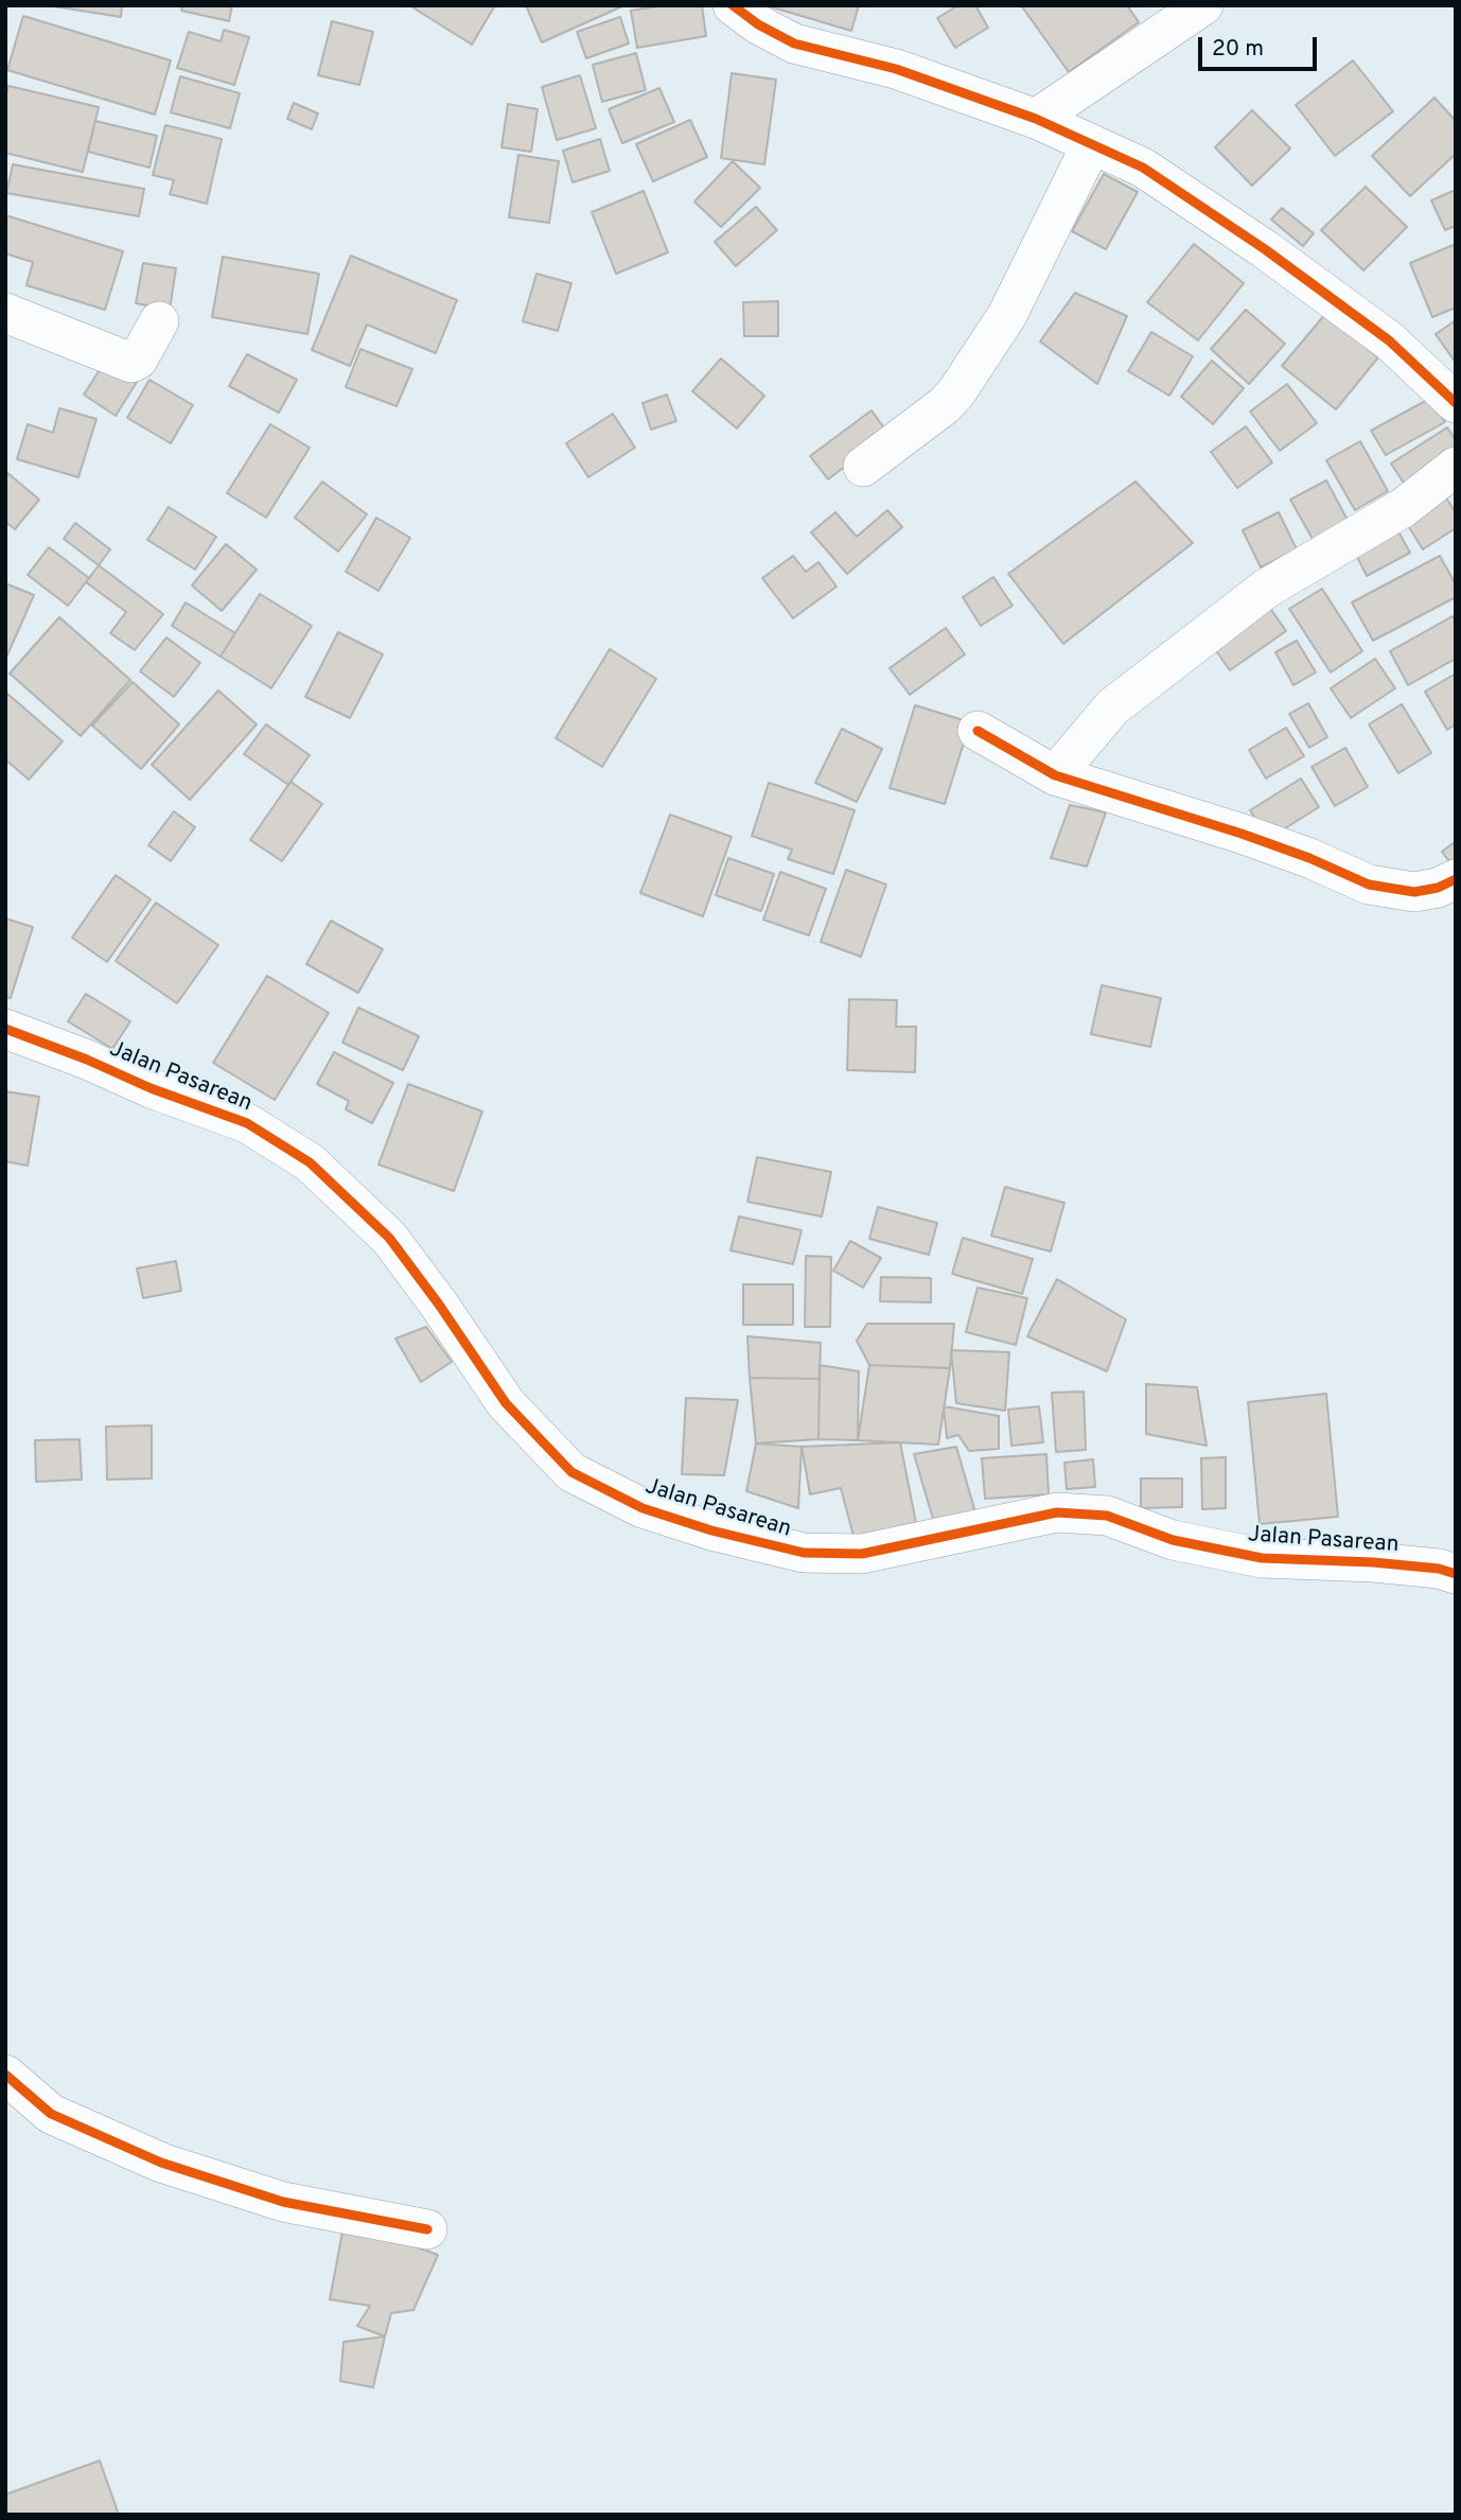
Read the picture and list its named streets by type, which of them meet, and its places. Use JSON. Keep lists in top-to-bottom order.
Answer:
{
  "streets": {
    "street": ["Jalan Pasarean"]
  },
  "scale_bar": "20 m"
}
